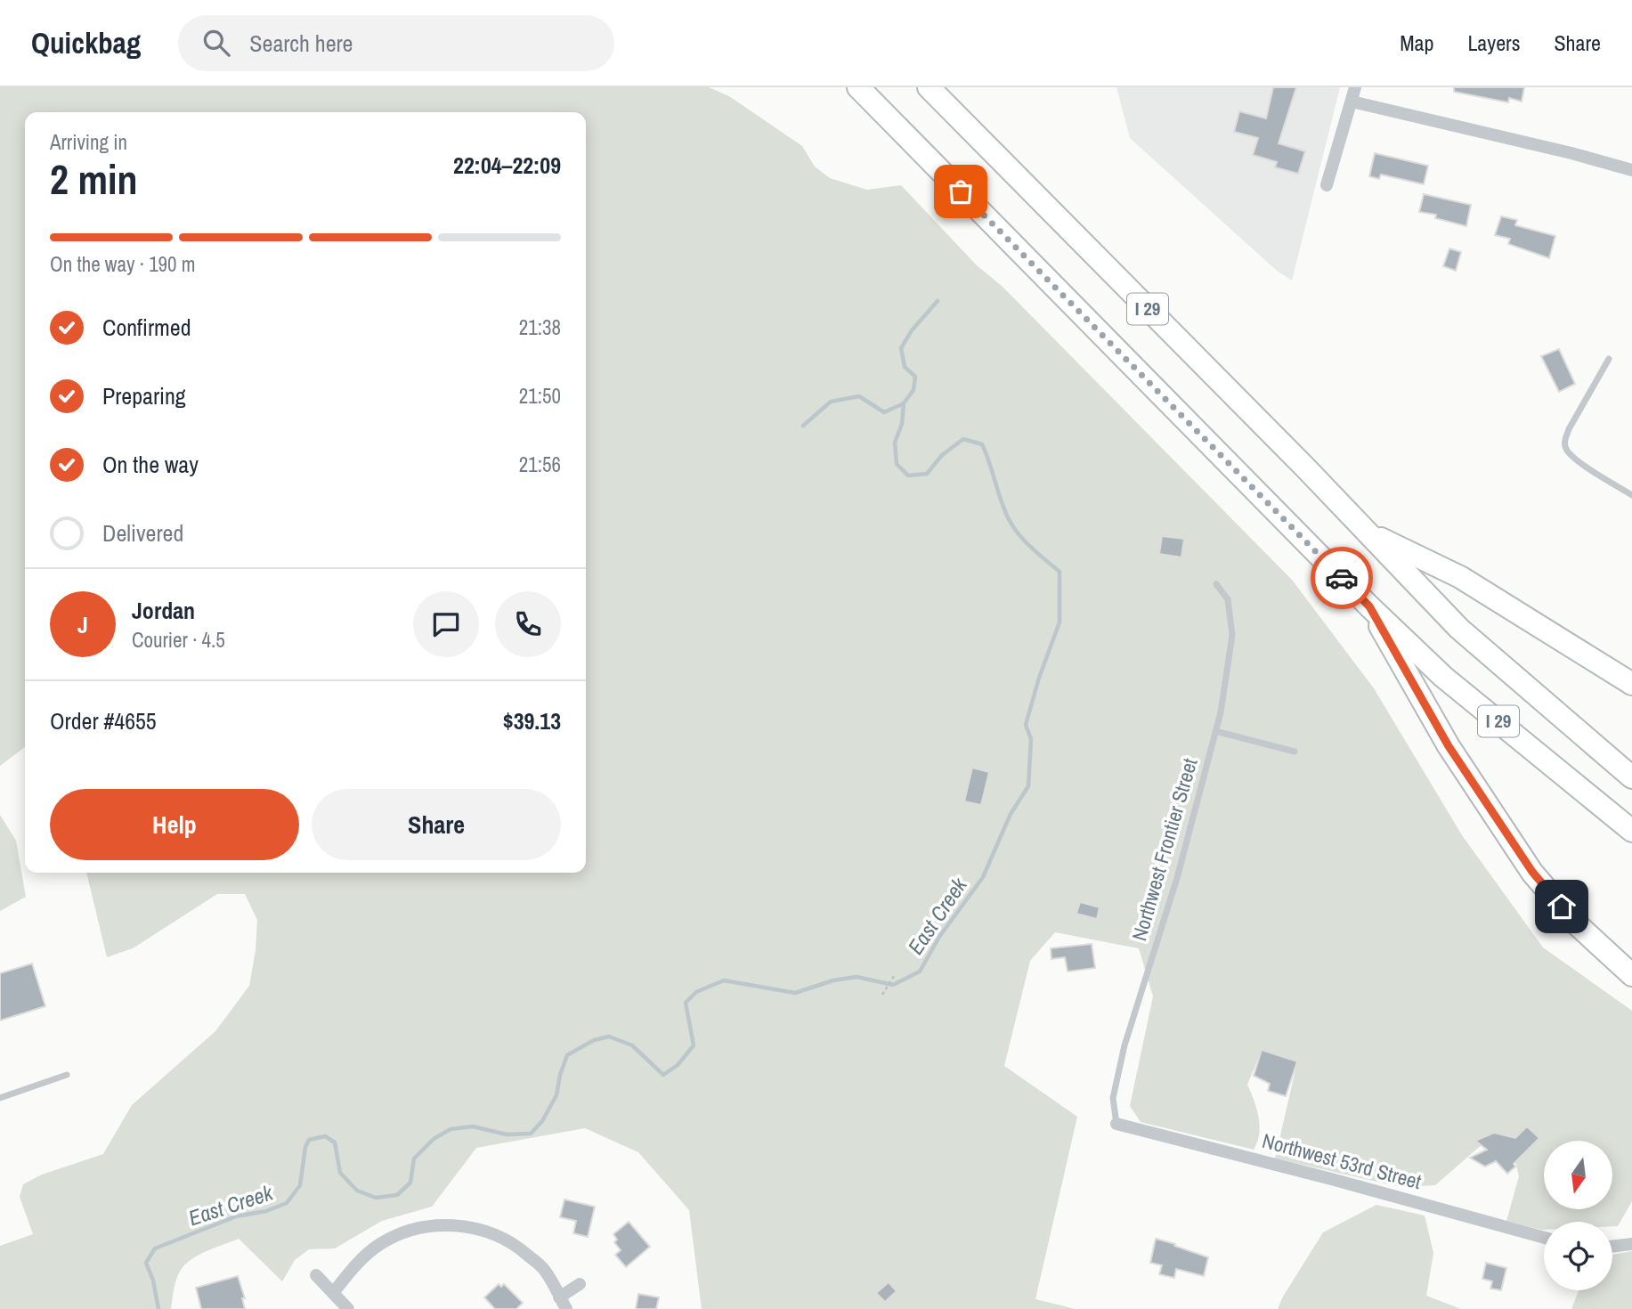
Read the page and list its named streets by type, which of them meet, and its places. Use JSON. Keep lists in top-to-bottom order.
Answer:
{
  "streets": {
    "highway": ["I 29"],
    "street": ["Northwest 53rd Street"],
    "lane": ["Northwest Frontier Street"]
  },
  "crossings": [
    ["Northwest Frontier Street", "Northwest 53rd Street"]
  ],
  "water": ["East Creek"],
  "north": "bottom",
  "page": {
    "header": "Quickbag",
    "search": "Search here",
    "nav": ["Map", "Layers", "Share"],
    "heading": ["2 min", "Arriving in", "22:04–22:09"],
    "panel": [
      "Jordan",
      "Courier · 4.5",
      "Order #4655",
      "$39.13"
    ],
    "bar": "On the way · 190 m",
    "list": [
      ["Confirmed", "21:38"],
      ["Preparing", "21:50"],
      ["On the way", "21:56"],
      "Delivered"
    ],
    "round": "J",
    "buttons": ["Help", "Share"]
  }
}
